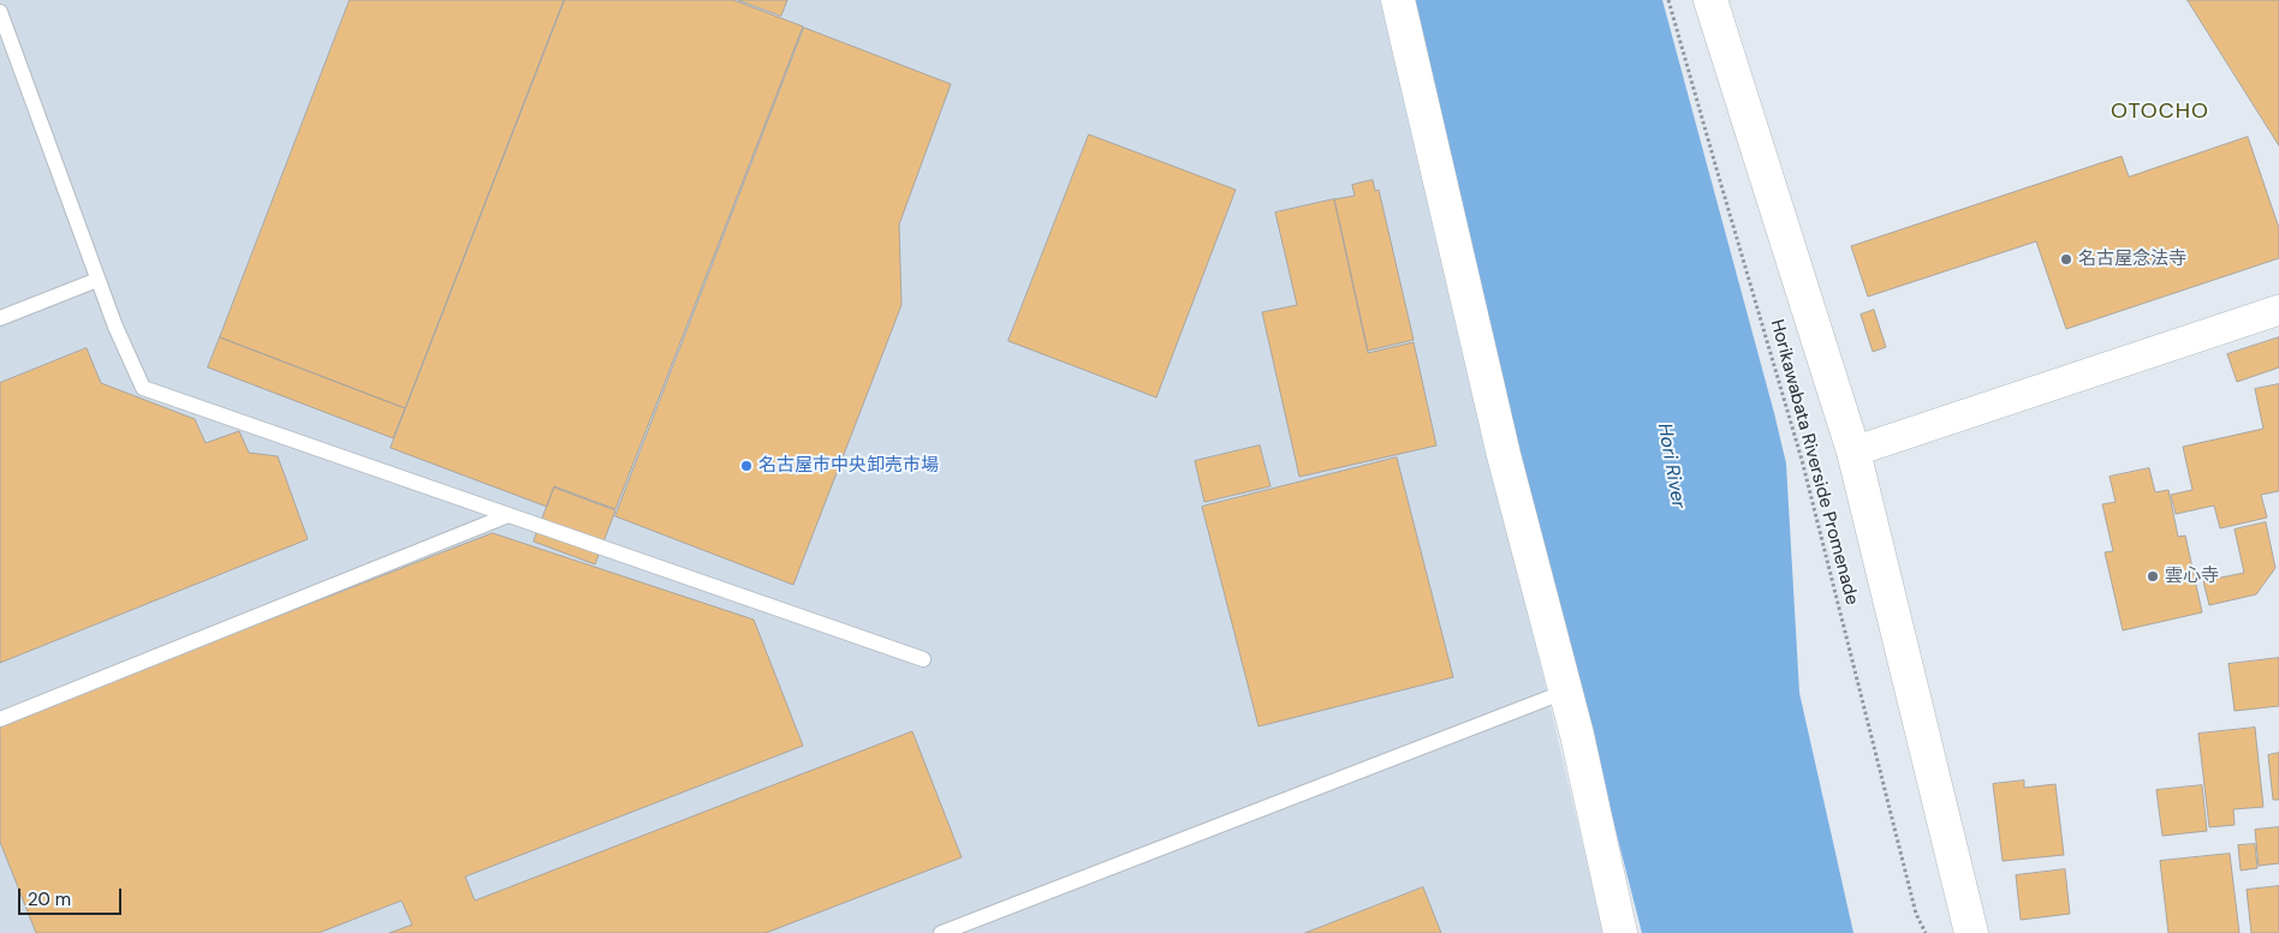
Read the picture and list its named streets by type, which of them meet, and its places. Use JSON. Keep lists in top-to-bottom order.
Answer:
{
  "streets": {
    "path": ["Horikawabata Riverside Promenade"]
  },
  "districts": ["OTOCHO"],
  "water": ["Hori River"],
  "places": ["名古屋念法寺", "名古屋市中央卸売市場", "雲心寺"],
  "scale_bar": "20 m"
}
